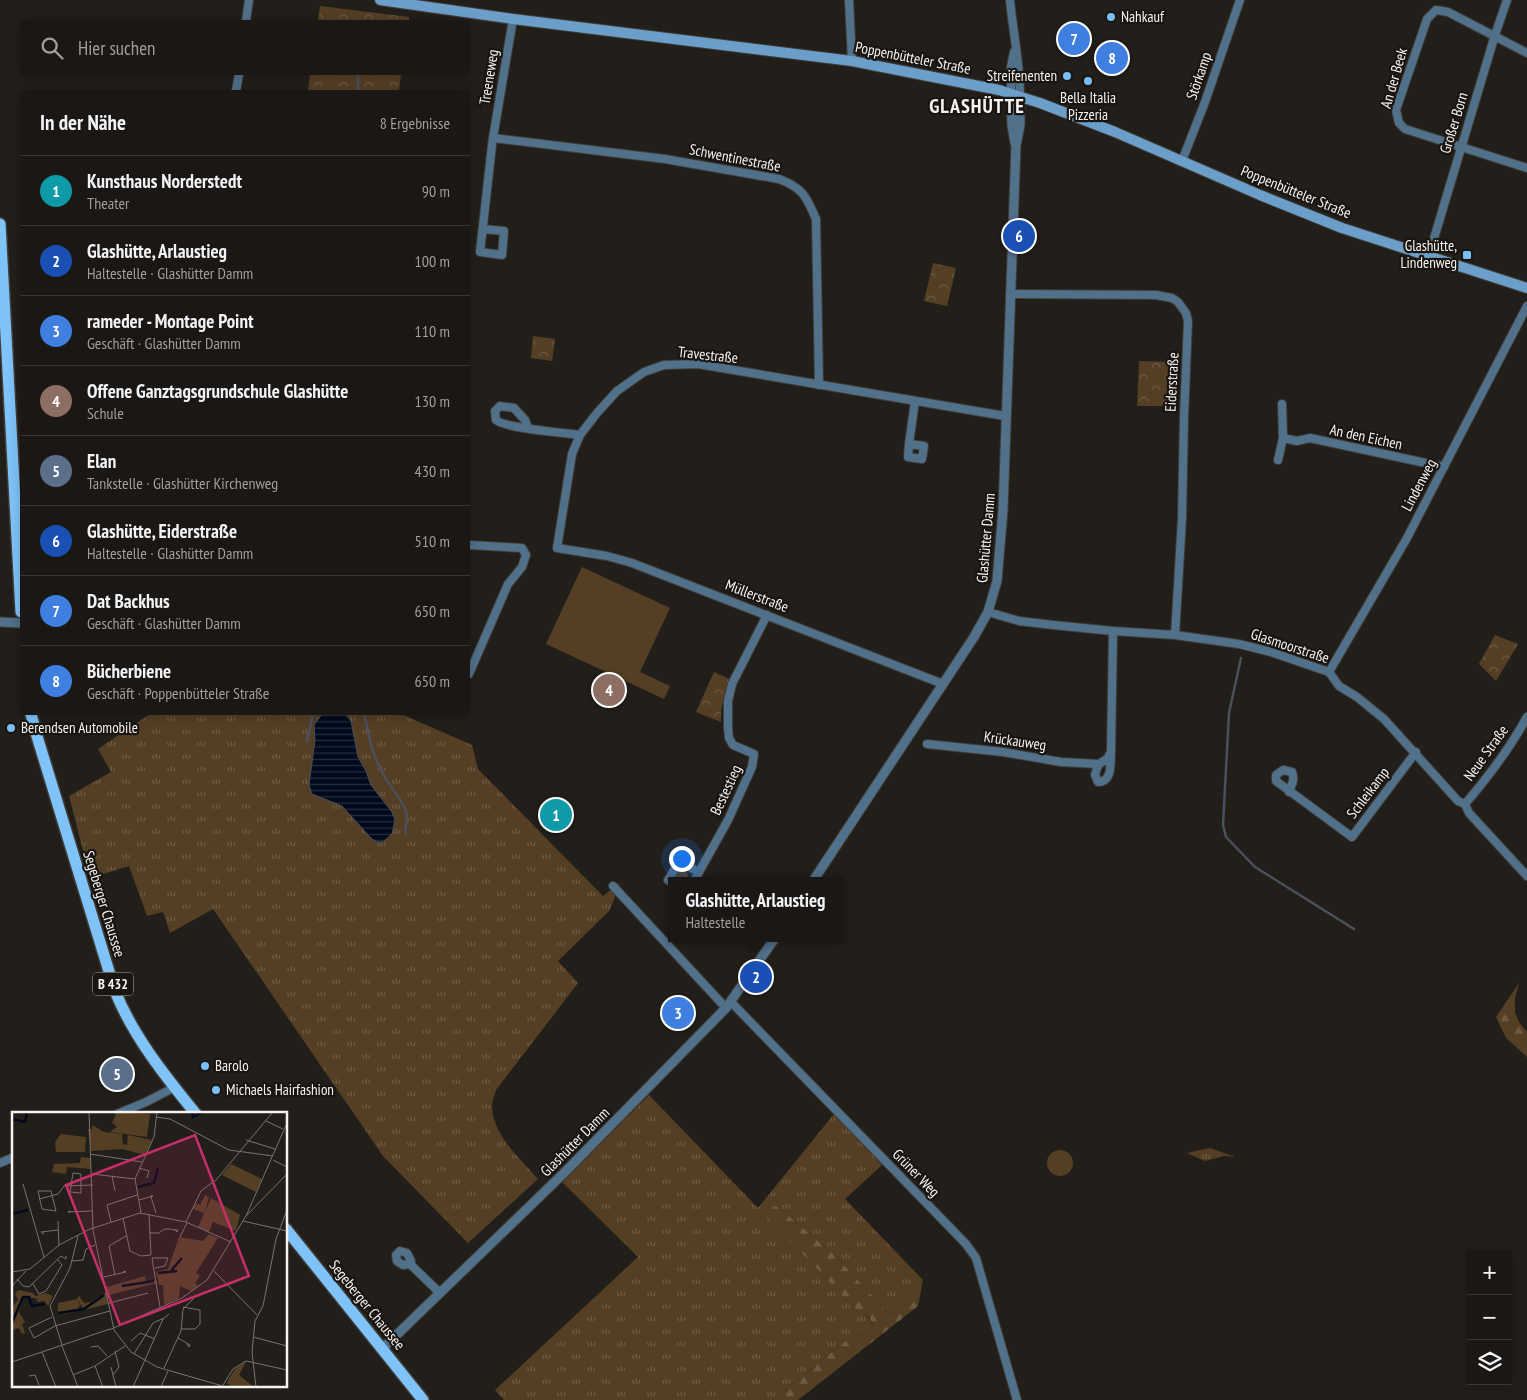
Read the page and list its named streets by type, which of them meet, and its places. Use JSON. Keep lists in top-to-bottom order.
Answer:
{
  "streets": {
    "main road": ["Poppenbütteler Straße", "Segeberger Chaussee", "B 432"],
    "street": [
      "Störkamp",
      "Treeneweg",
      "An der Beek",
      "Großer Born",
      "Schwentinestraße",
      "Travestraße",
      "Eiderstraße",
      "An den Eichen",
      "Lindenweg",
      "Glashütter Damm",
      "Müllerstraße",
      "Glasmoorstraße",
      "Krückauweg",
      "Neue Straße",
      "Bestestieg",
      "Schleikamp",
      "Grüner Weg"
    ]
  },
  "crossings": [
    ["Poppenbütteler Straße", "Störkamp"],
    ["Poppenbütteler Straße", "Treeneweg"],
    ["Poppenbütteler Straße", "Großer Born"],
    ["Poppenbütteler Straße", "Glashütter Damm"],
    ["Treeneweg", "Schwentinestraße"],
    ["An der Beek", "Großer Born"],
    ["Schwentinestraße", "Travestraße"],
    ["Travestraße", "Glashütter Damm"],
    ["Travestraße", "Müllerstraße"],
    ["Eiderstraße", "Glashütter Damm"],
    ["Eiderstraße", "Glasmoorstraße"],
    ["An den Eichen", "Lindenweg"],
    ["Lindenweg", "Glasmoorstraße"],
    ["Glashütter Damm", "Müllerstraße"],
    ["Glashütter Damm", "Glasmoorstraße"],
    ["Glashütter Damm", "Segeberger Chaussee"],
    ["Glashütter Damm", "Grüner Weg"],
    ["Müllerstraße", "Bestestieg"],
    ["Glasmoorstraße", "Neue Straße"],
    ["Glasmoorstraße", "Schleikamp"]
  ],
  "districts": ["GLASHÜTTE"],
  "places": {
    "other": [
      "Nahkauf",
      "Streifenenten",
      "Bella Italia Pizzeria",
      "Berendsen Automobile",
      "Barolo",
      "Michaels Hairfashion"
    ],
    "transit": ["Glashütte, Lindenweg"]
  },
  "page": {
    "search": "Hier suchen",
    "pins": [
      "7",
      "8",
      "6",
      "4",
      "1",
      "2",
      "3",
      "5"
    ],
    "heading": ["In der Nähe", "8 Ergebnisse"],
    "list": [
      {
        "mark": "1",
        "name": "Kunsthaus Norderstedt",
        "note": "Theater",
        "value": "90 m"
      },
      {
        "mark": "2",
        "name": "Glashütte, Arlaustieg",
        "note": "Haltestelle · Glashütter Damm",
        "value": "100 m"
      },
      {
        "mark": "3",
        "name": "rameder - Montage Point",
        "note": "Geschäft · Glashütter Damm",
        "value": "110 m"
      },
      {
        "mark": "4",
        "name": "Offene Ganztagsgrundschule Glashütte",
        "note": "Schule",
        "value": "130 m"
      },
      {
        "mark": "5",
        "name": "Elan",
        "note": "Tankstelle · Glashütter Kirchenweg",
        "value": "430 m"
      },
      {
        "mark": "6",
        "name": "Glashütte, Eiderstraße",
        "note": "Haltestelle · Glashütter Damm",
        "value": "510 m"
      },
      {
        "mark": "7",
        "name": "Dat Backhus",
        "note": "Geschäft · Glashütter Damm",
        "value": "650 m"
      },
      {
        "mark": "8",
        "name": "Bücherbiene",
        "note": "Geschäft · Poppenbütteler Straße",
        "value": "650 m"
      }
    ],
    "popup": ["Glashütte, Arlaustieg", "Haltestelle"],
    "map_buttons": ["+", "−"]
  }
}
